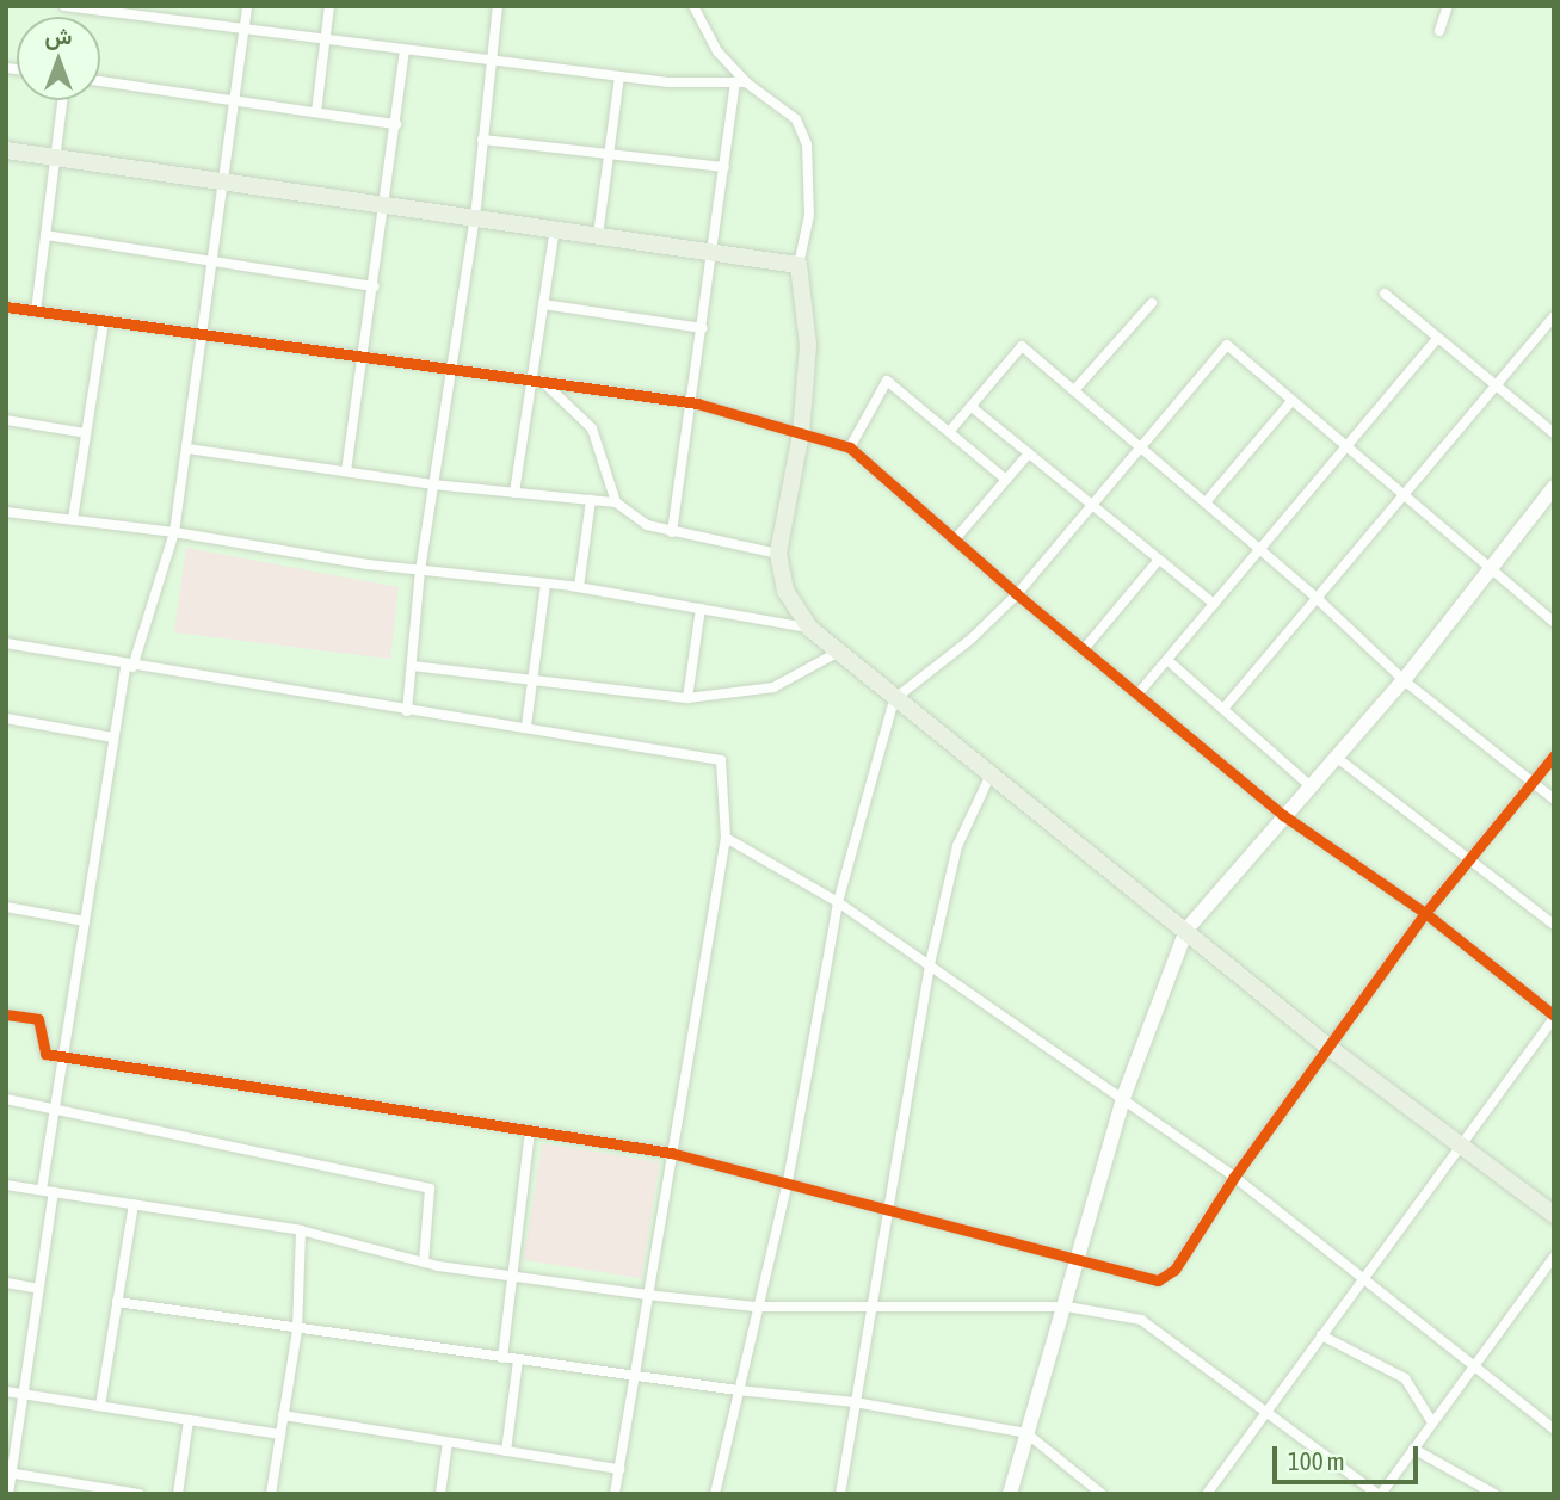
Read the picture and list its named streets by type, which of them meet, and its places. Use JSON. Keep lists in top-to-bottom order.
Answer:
{
  "scale_bar": "100 m",
  "north": "top"
}
